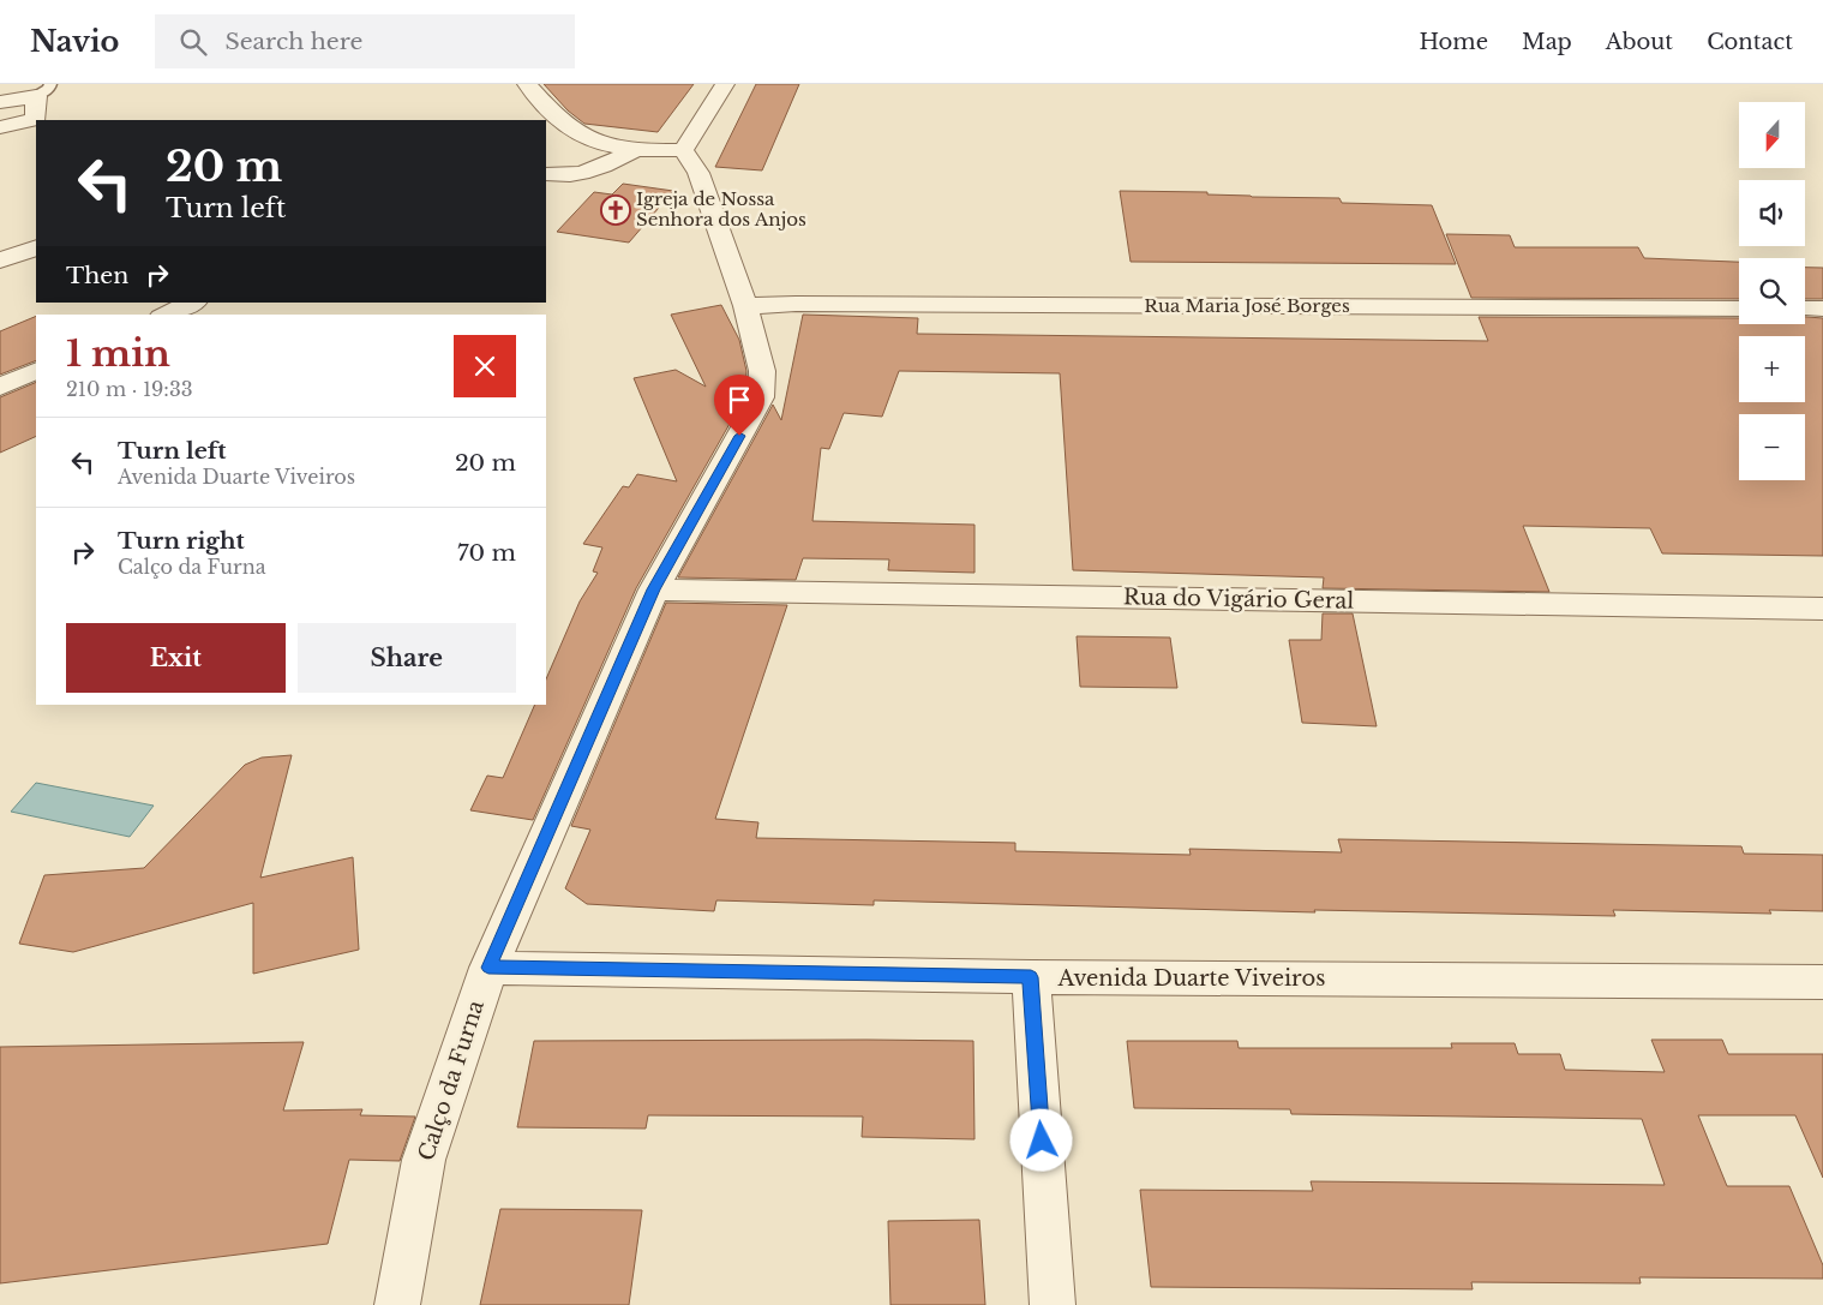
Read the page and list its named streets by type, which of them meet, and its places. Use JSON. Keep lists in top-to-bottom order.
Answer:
{
  "streets": {
    "street": [
      "Rua Maria José Borges",
      "Rua do Vigário Geral",
      "Avenida Duarte Viveiros",
      "Calço da Furna"
    ]
  },
  "crossings": [
    ["Rua Maria José Borges", "Calço da Furna"],
    ["Rua do Vigário Geral", "Calço da Furna"],
    ["Avenida Duarte Viveiros", "Calço da Furna"]
  ],
  "places": {
    "church": ["Igreja de Nossa Senhora dos Anjos"]
  },
  "north": "bottom",
  "page": {
    "header": "Navio",
    "search": "Search here",
    "nav": [
      "Home",
      "Map",
      "About",
      "Contact"
    ],
    "map_buttons": ["+", "−"],
    "turn": ["20 m", "Turn left"],
    "then": "Then",
    "heading": ["1 min", "210 m · 19:33"],
    "list": [
      {
        "name": "Turn left",
        "note": "Avenida Duarte Viveiros",
        "value": "20 m"
      },
      {
        "name": "Turn right",
        "note": "Calço da Furna",
        "value": "70 m"
      }
    ],
    "buttons": ["Exit", "Share"]
  }
}
